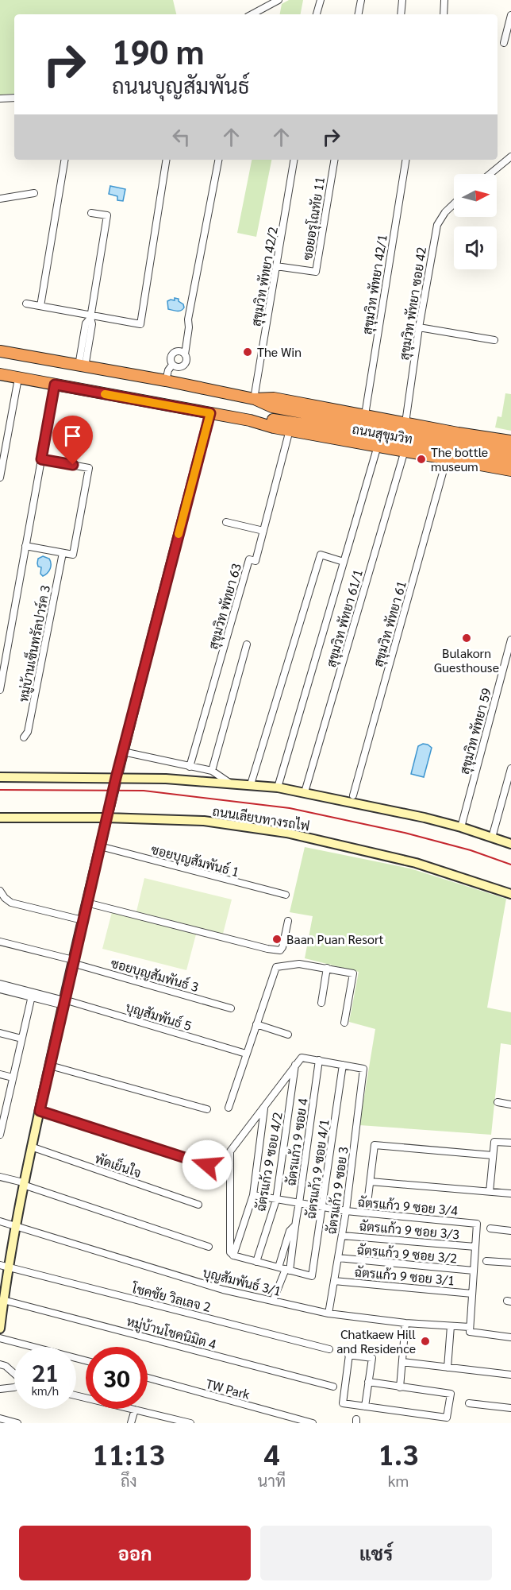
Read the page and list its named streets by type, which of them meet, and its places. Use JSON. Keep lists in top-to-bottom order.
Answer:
{
  "streets": {
    "highway": ["ถนนสุขุมวิท"],
    "street": [
      "ซอยอรุโณทัย 11",
      "สุขุมวิท พัทยา 42/2",
      "สุขุมวิท พัทยา 42/1",
      "สุขุมวิท พัทยา ซอย 42",
      "สุขุมวิท พัทยา 63",
      "สุขุมวิท พัทยา 61/1",
      "สุขุมวิท พัทยา 61",
      "หมู่บ้านเซ็นทรัลปาร์ค 3",
      "สุขุมวิท พัทยา 59",
      "ถนนเลียบทางรถไฟ",
      "ซอยบุญสัมพันธ์ 1",
      "ซอยบุญสัมพันธ์ 3",
      "บุญสัมพันธ์ 5",
      "ฉัตรแก้ว 9 ซอย 4",
      "ฉัตรแก้ว 9 ซอย 4/2",
      "พัดเย็นใจ",
      "ฉัตรแก้ว 9 ซอย 4/1",
      "ฉัตรแก้ว 9 ซอย 3",
      "ฉัตรแก้ว 9 ซอย 3/4",
      "ฉัตรแก้ว 9 ซอย 3/3",
      "ฉัตรแก้ว 9 ซอย 3/2",
      "ฉัตรแก้ว 9 ซอย 3/1",
      "บุญสัมพันธ์ 3/1",
      "โชคชัย วิลเลจ 2",
      "หมู่บ้านโชคนิมิต 4",
      "TW Park"
    ]
  },
  "crossings": [
    ["ซอยอรุโณทัย 11", "สุขุมวิท พัทยา 42/2"],
    ["สุขุมวิท พัทยา 42/2", "ถนนสุขุมวิท"],
    ["สุขุมวิท พัทยา 42/1", "ถนนสุขุมวิท"],
    ["สุขุมวิท พัทยา ซอย 42", "ถนนสุขุมวิท"],
    ["ถนนสุขุมวิท", "สุขุมวิท พัทยา 63"],
    ["ถนนสุขุมวิท", "สุขุมวิท พัทยา 61/1"],
    ["ถนนสุขุมวิท", "สุขุมวิท พัทยา 61"],
    ["ถนนสุขุมวิท", "หมู่บ้านเซ็นทรัลปาร์ค 3"],
    ["ฉัตรแก้ว 9 ซอย 4", "ฉัตรแก้ว 9 ซอย 4/1"],
    ["ฉัตรแก้ว 9 ซอย 4", "ฉัตรแก้ว 9 ซอย 3/4"],
    ["ฉัตรแก้ว 9 ซอย 4", "บุญสัมพันธ์ 3/1"],
    ["ฉัตรแก้ว 9 ซอย 4/2", "ฉัตรแก้ว 9 ซอย 3/4"],
    ["ฉัตรแก้ว 9 ซอย 4/1", "ฉัตรแก้ว 9 ซอย 3"],
    ["ฉัตรแก้ว 9 ซอย 4/1", "ฉัตรแก้ว 9 ซอย 3/4"],
    ["ฉัตรแก้ว 9 ซอย 3", "ฉัตรแก้ว 9 ซอย 3/4"],
    ["ฉัตรแก้ว 9 ซอย 3", "ฉัตรแก้ว 9 ซอย 3/3"],
    ["ฉัตรแก้ว 9 ซอย 3", "ฉัตรแก้ว 9 ซอย 3/2"],
    ["ฉัตรแก้ว 9 ซอย 3", "ฉัตรแก้ว 9 ซอย 3/1"],
    ["ฉัตรแก้ว 9 ซอย 3", "บุญสัมพันธ์ 3/1"],
    ["ฉัตรแก้ว 9 ซอย 3/4", "ฉัตรแก้ว 9 ซอย 3/3"]
  ],
  "places": [
    "The Win",
    "The bottle museum",
    "Bulakorn Guesthouse",
    "Baan Puan Resort",
    "Chatkaew Hill and Residence"
  ],
  "north": "right",
  "page": {
    "turn": ["190 m", "ถนนบุญสัมพันธ์"],
    "speed": "21 km/h",
    "limit": "30",
    "eta": [
      "11:13",
      "ถึง",
      "4",
      "นาที",
      "1.3",
      "km"
    ],
    "buttons": ["ออก", "แชร์"]
  }
}
